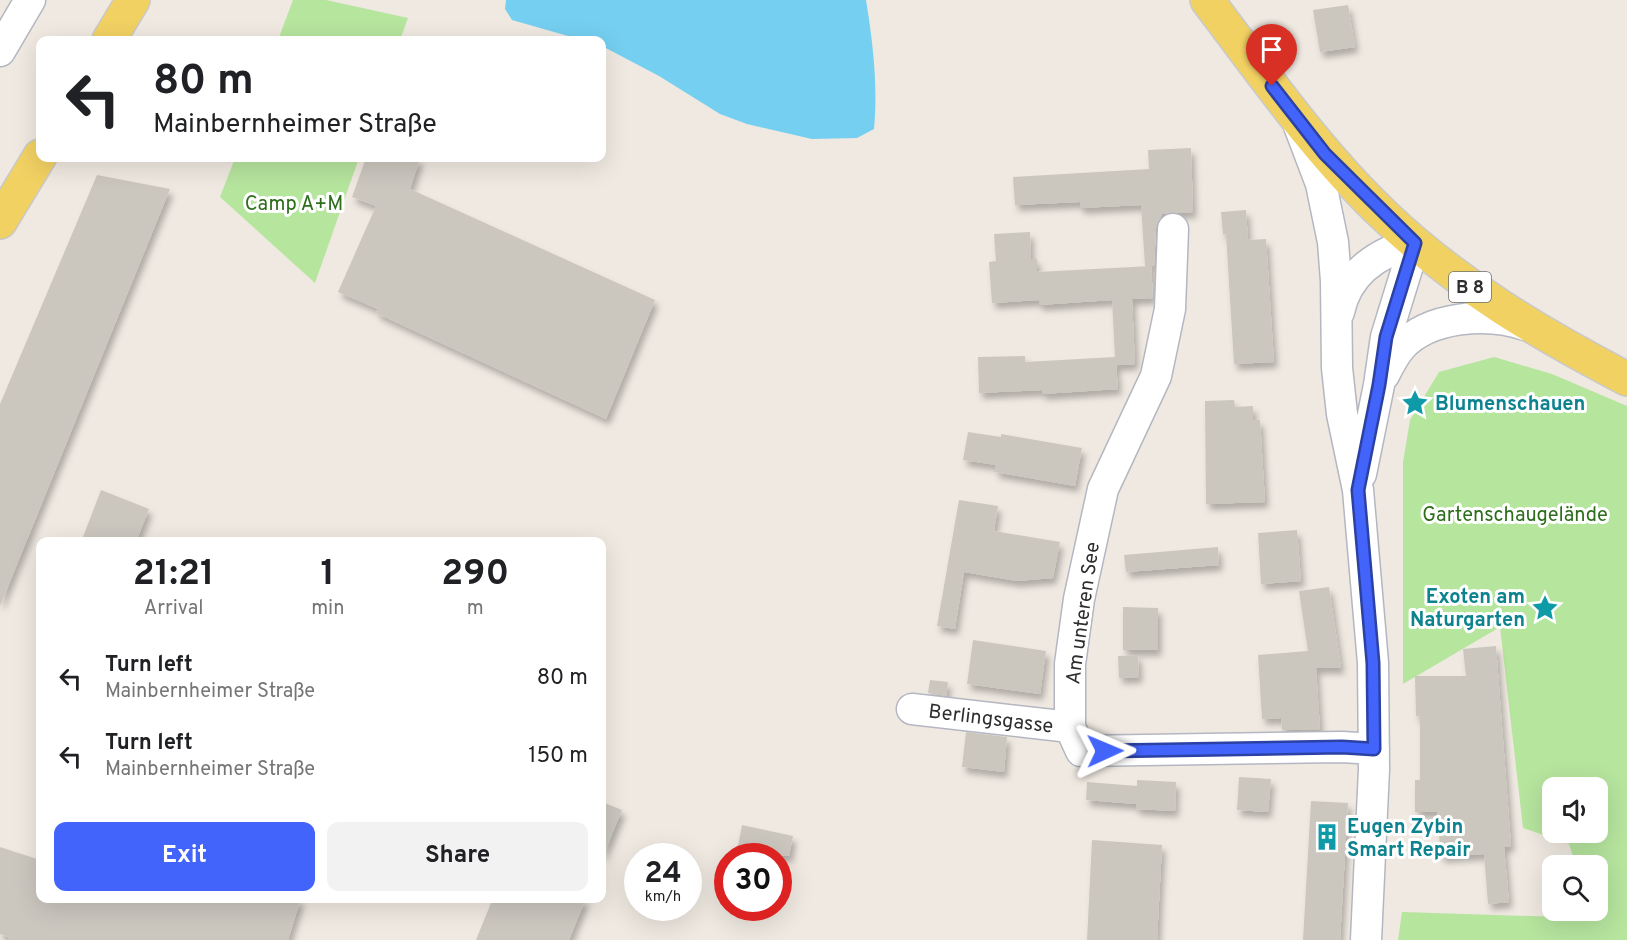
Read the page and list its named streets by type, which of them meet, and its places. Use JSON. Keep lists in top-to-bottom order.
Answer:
{
  "streets": {
    "main road": ["B 8"],
    "street": ["Am unteren See", "Berlingsgasse"]
  },
  "crossings": [
    ["Am unteren See", "Berlingsgasse"]
  ],
  "parks": ["Camp A+M", "Gartenschaugelände"],
  "places": {
    "place": ["Blumenschauen", "Exoten am Naturgarten"],
    "building": ["Eugen Zybin Smart Repair"]
  },
  "page": {
    "turn": ["80 m", "Mainbernheimer Straße"],
    "eta": [
      "21:21",
      "Arrival",
      "1",
      "min",
      "290",
      "m"
    ],
    "list": [
      {
        "name": "Turn left",
        "note": "Mainbernheimer Straße",
        "value": "80 m"
      },
      {
        "name": "Turn left",
        "note": "Mainbernheimer Straße",
        "value": "150 m"
      }
    ],
    "buttons": ["Exit", "Share"],
    "speed": "24 km/h",
    "limit": "30"
  }
}
